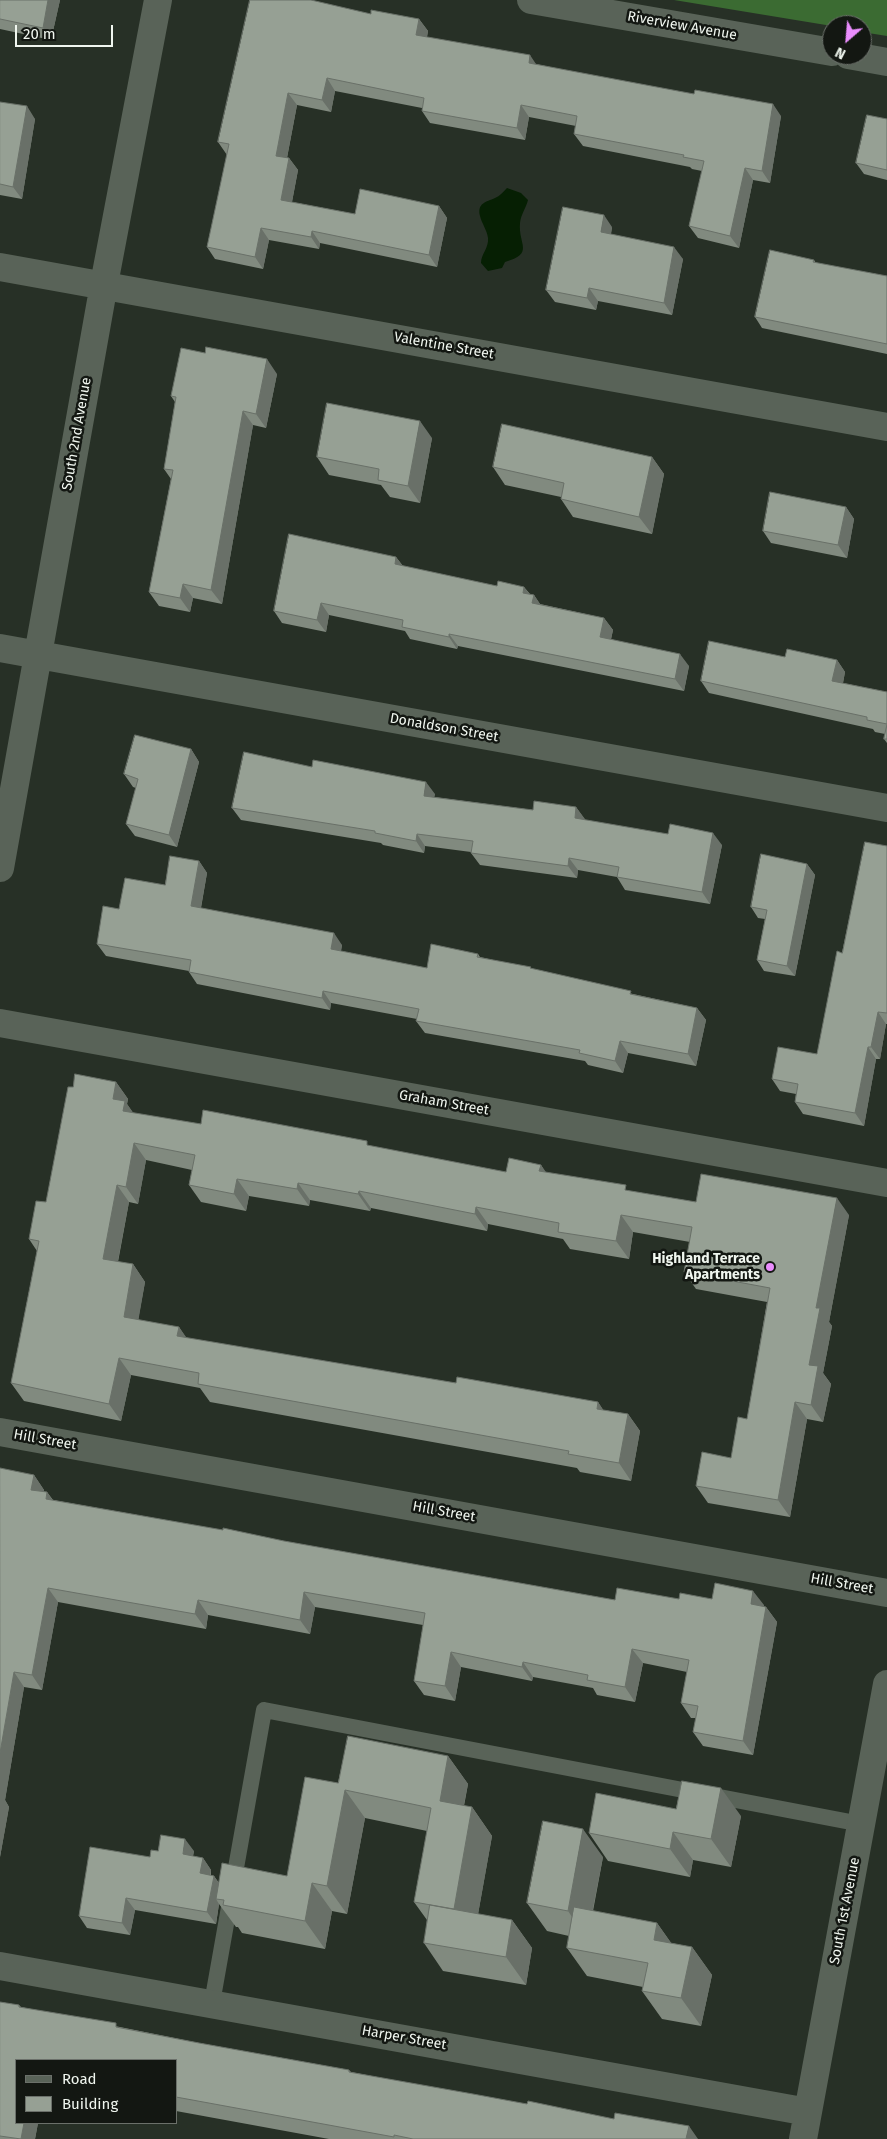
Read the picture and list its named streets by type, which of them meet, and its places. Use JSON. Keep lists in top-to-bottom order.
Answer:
{
  "streets": {
    "street": [
      "Riverview Avenue",
      "Valentine Street",
      "South 2nd Avenue",
      "Donaldson Street",
      "Graham Street",
      "Hill Street",
      "South 1st Avenue",
      "Harper Street"
    ]
  },
  "crossings": [
    ["Valentine Street", "South 2nd Avenue"],
    ["South 2nd Avenue", "Donaldson Street"],
    ["South 1st Avenue", "Harper Street"]
  ],
  "places": ["Highland Terrace Apartments"],
  "legend": ["Road", "Building"],
  "scale_bar": "20 m",
  "north": "bottom left"
}
